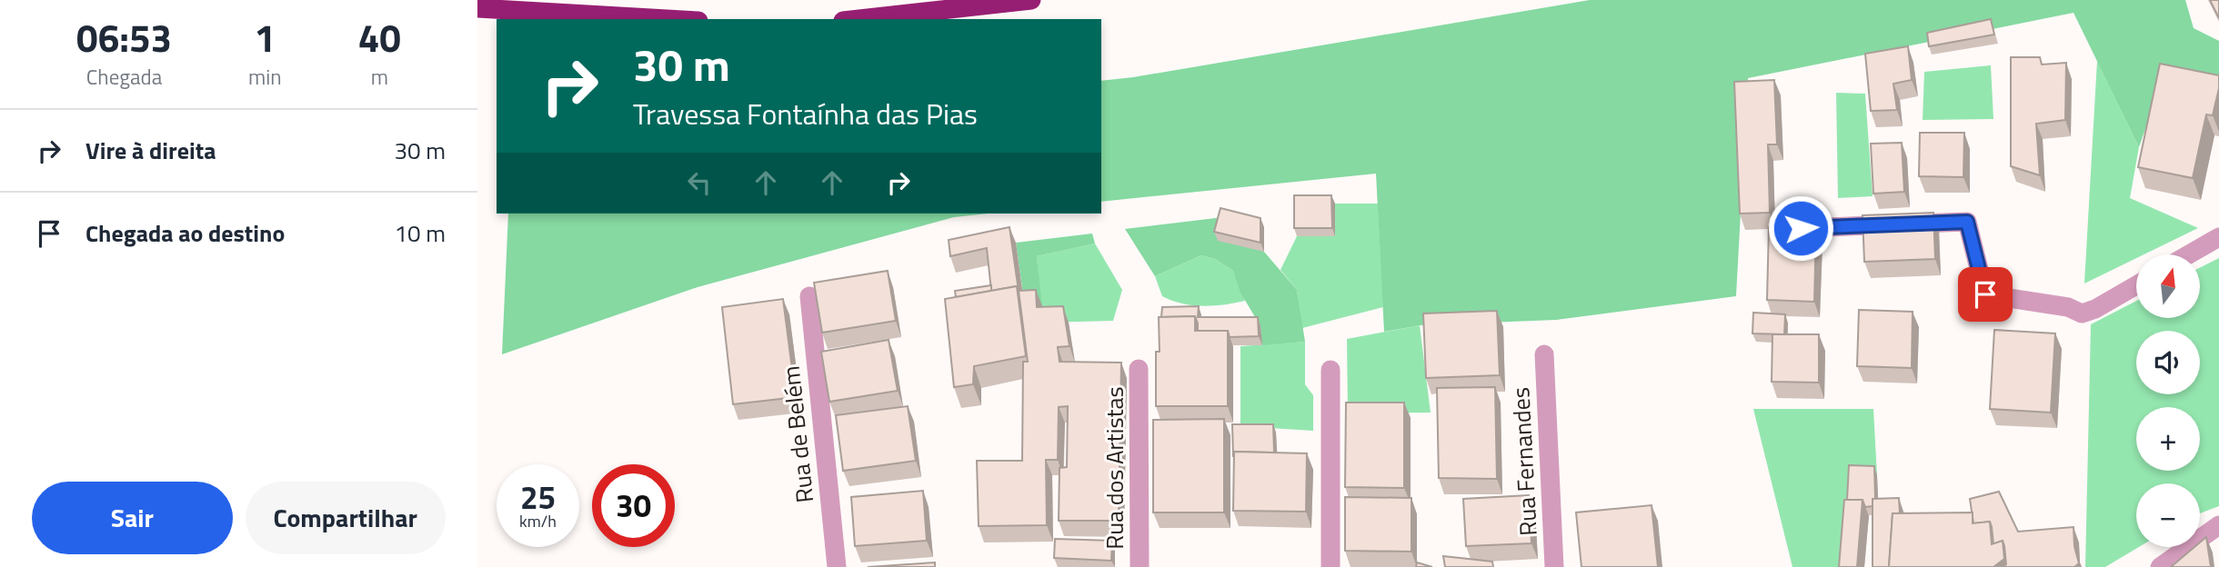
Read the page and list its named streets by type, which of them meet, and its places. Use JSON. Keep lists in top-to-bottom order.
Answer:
{
  "streets": {
    "street": ["Rua de Belém", "Rua Fernandes", "Rua dos Artistas"]
  },
  "north": "top",
  "page": {
    "eta": [
      "06:53",
      "Chegada",
      "1",
      "min",
      "40",
      "m"
    ],
    "turn": ["30 m", "Travessa Fontaínha das Pias"],
    "list": [
      {
        "name": "Vire à direita",
        "value": "30 m"
      },
      {
        "name": "Chegada ao destino",
        "value": "10 m"
      }
    ],
    "map_buttons": ["+", "−"],
    "speed": "25 km/h",
    "limit": "30",
    "buttons": ["Sair", "Compartilhar"]
  }
}
